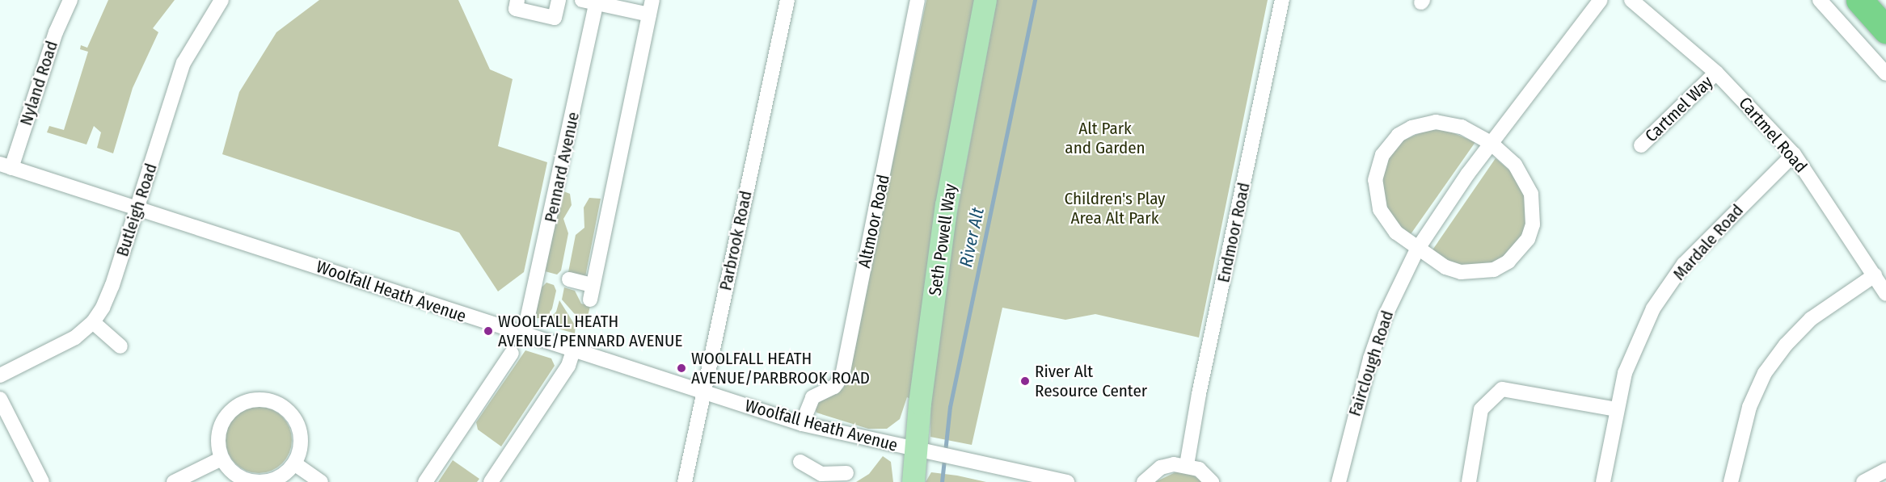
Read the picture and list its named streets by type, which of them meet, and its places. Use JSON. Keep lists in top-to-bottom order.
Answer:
{
  "streets": {
    "main road": ["Seth Powell Way"],
    "street": [
      "Nyland Road",
      "Cartmel Way",
      "Cartmel Road",
      "Pennard Avenue",
      "Butleigh Road",
      "Altmoor Road",
      "Endmoor Road",
      "Parbrook Road",
      "Mardale Road",
      "Woolfall Heath Avenue",
      "Fairclough Road"
    ]
  },
  "crossings": [
    ["Nyland Road", "Woolfall Heath Avenue"],
    ["Cartmel Way", "Cartmel Road"],
    ["Cartmel Road", "Mardale Road"],
    ["Pennard Avenue", "Woolfall Heath Avenue"],
    ["Butleigh Road", "Woolfall Heath Avenue"],
    ["Altmoor Road", "Woolfall Heath Avenue"],
    ["Seth Powell Way", "Woolfall Heath Avenue"],
    ["Parbrook Road", "Woolfall Heath Avenue"]
  ],
  "water": ["River Alt"],
  "parks": ["Alt Park and Garden", "Children's Play Area Alt Park"],
  "places": ["WOOLFALL HEATH AVENUE/PENNARD AVENUE", "WOOLFALL HEATH AVENUE/PARBROOK ROAD", "River Alt Resource Center"]
}
